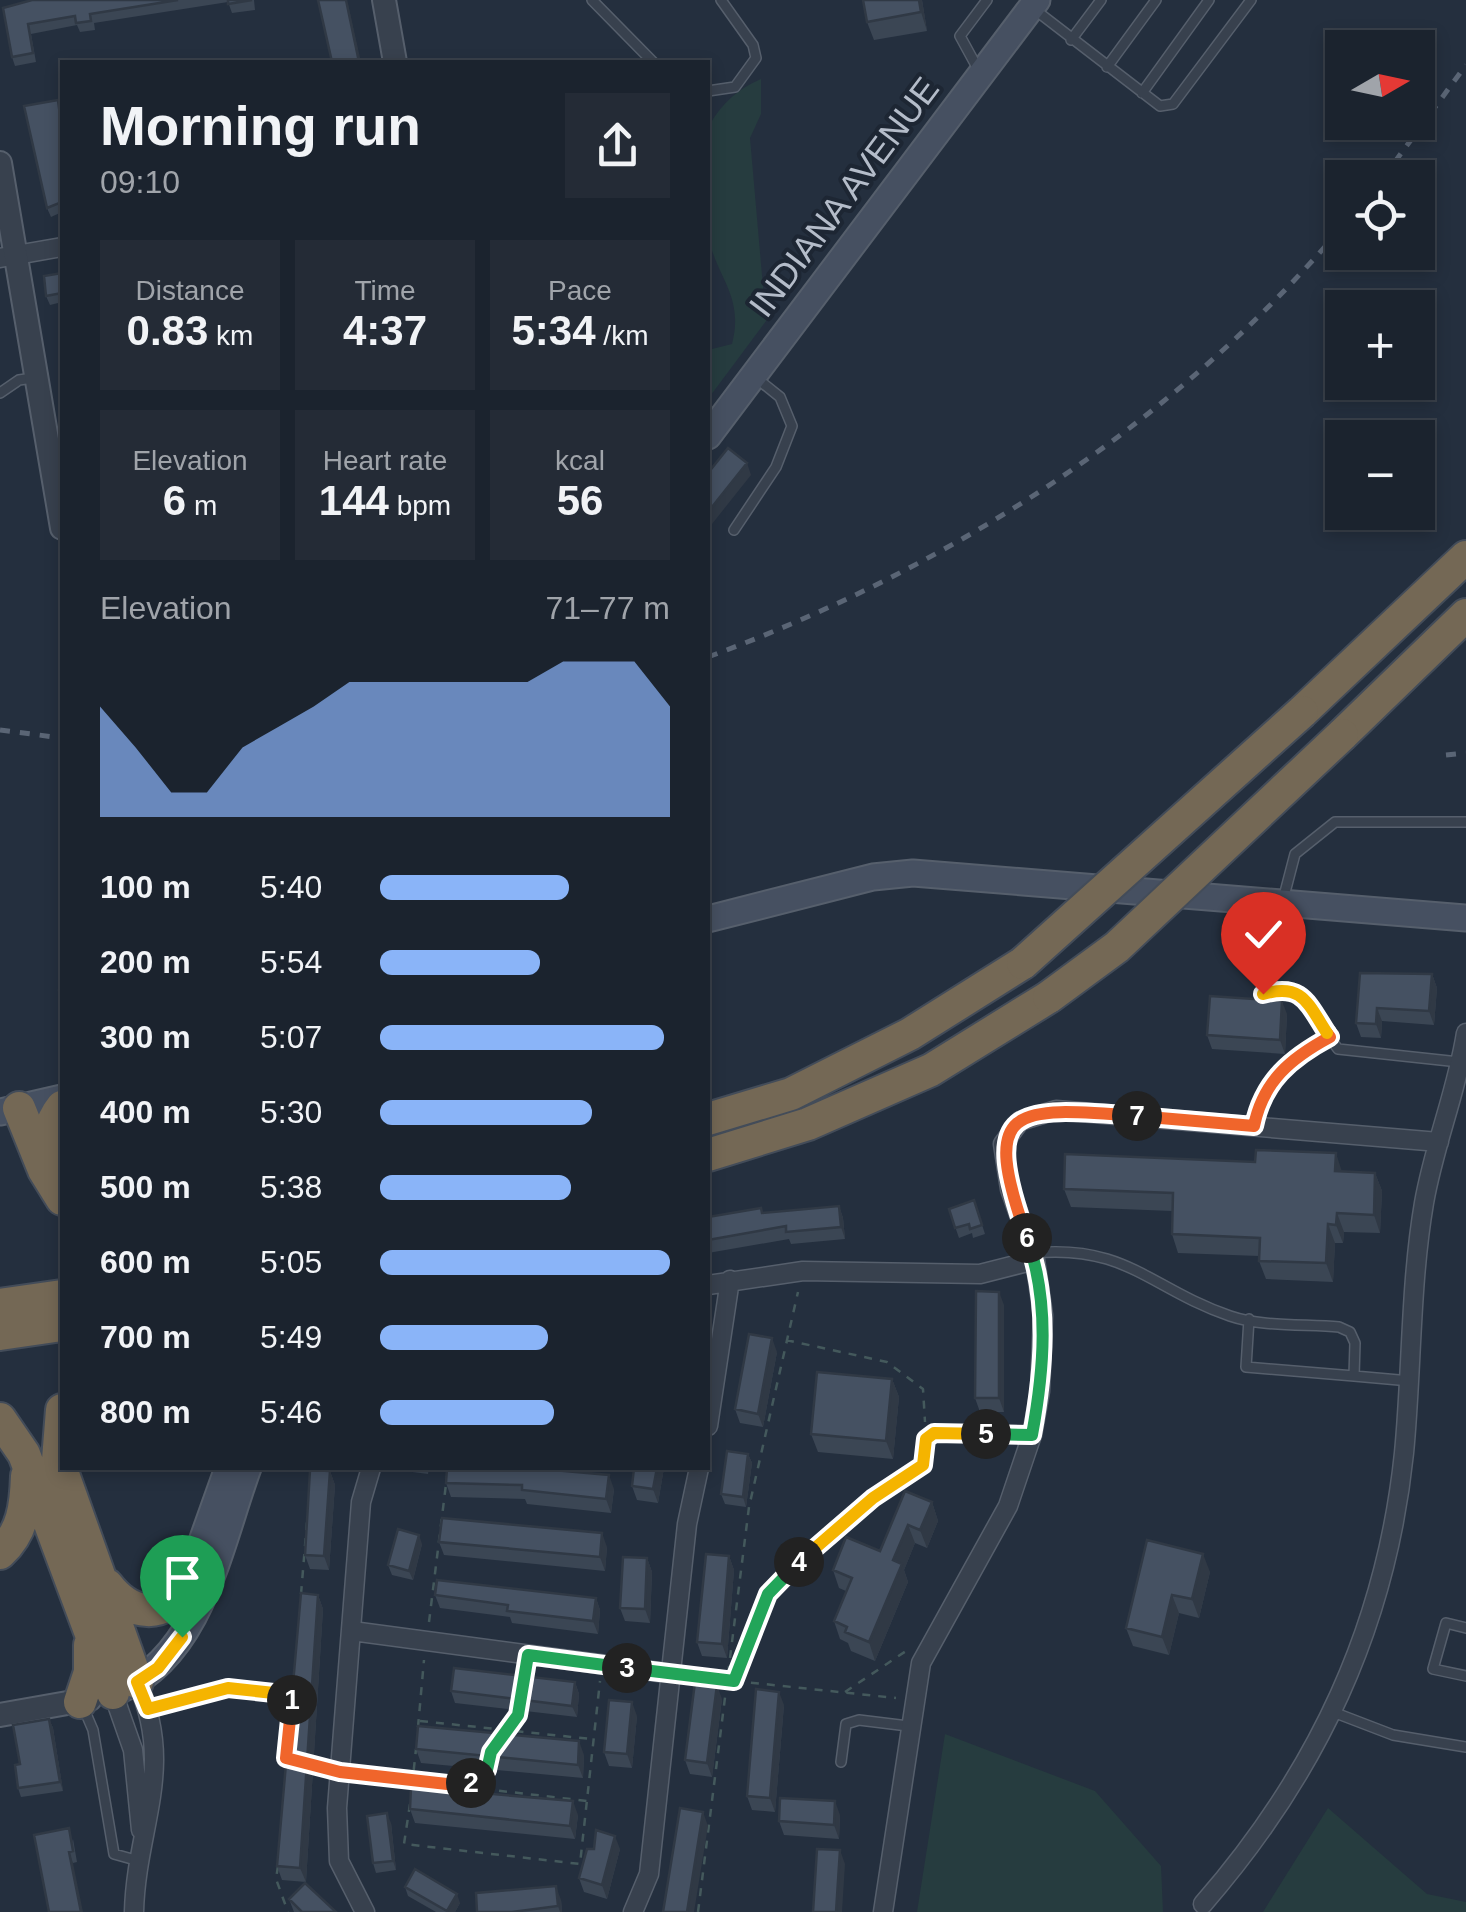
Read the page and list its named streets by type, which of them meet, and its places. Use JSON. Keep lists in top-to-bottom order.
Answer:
{
  "streets": {
    "main road": ["INDIANA AVENUE"]
  },
  "north": "right",
  "page": {
    "map_buttons": ["+", "−"],
    "heading": ["Morning run", "09:10"],
    "stats": [
      ["Distance", "0.83 km"],
      ["Time", "4:37"],
      ["Pace", "5:34 /km"],
      ["Elevation", "6 m"],
      ["Heart rate", "144 bpm"],
      ["kcal", "56"]
    ],
    "chart": ["Elevation", "71–77 m"],
    "list": [
      {
        "name": "100 m",
        "note": "5:40"
      },
      {
        "name": "200 m",
        "note": "5:54"
      },
      {
        "name": "300 m",
        "note": "5:07"
      },
      {
        "name": "400 m",
        "note": "5:30"
      },
      {
        "name": "500 m",
        "note": "5:38"
      },
      {
        "name": "600 m",
        "note": "5:05"
      },
      {
        "name": "700 m",
        "note": "5:49"
      },
      {
        "name": "800 m",
        "note": "5:46"
      }
    ],
    "pins": [
      "7",
      "6",
      "5",
      "4",
      "3",
      "1",
      "2"
    ]
  }
}
